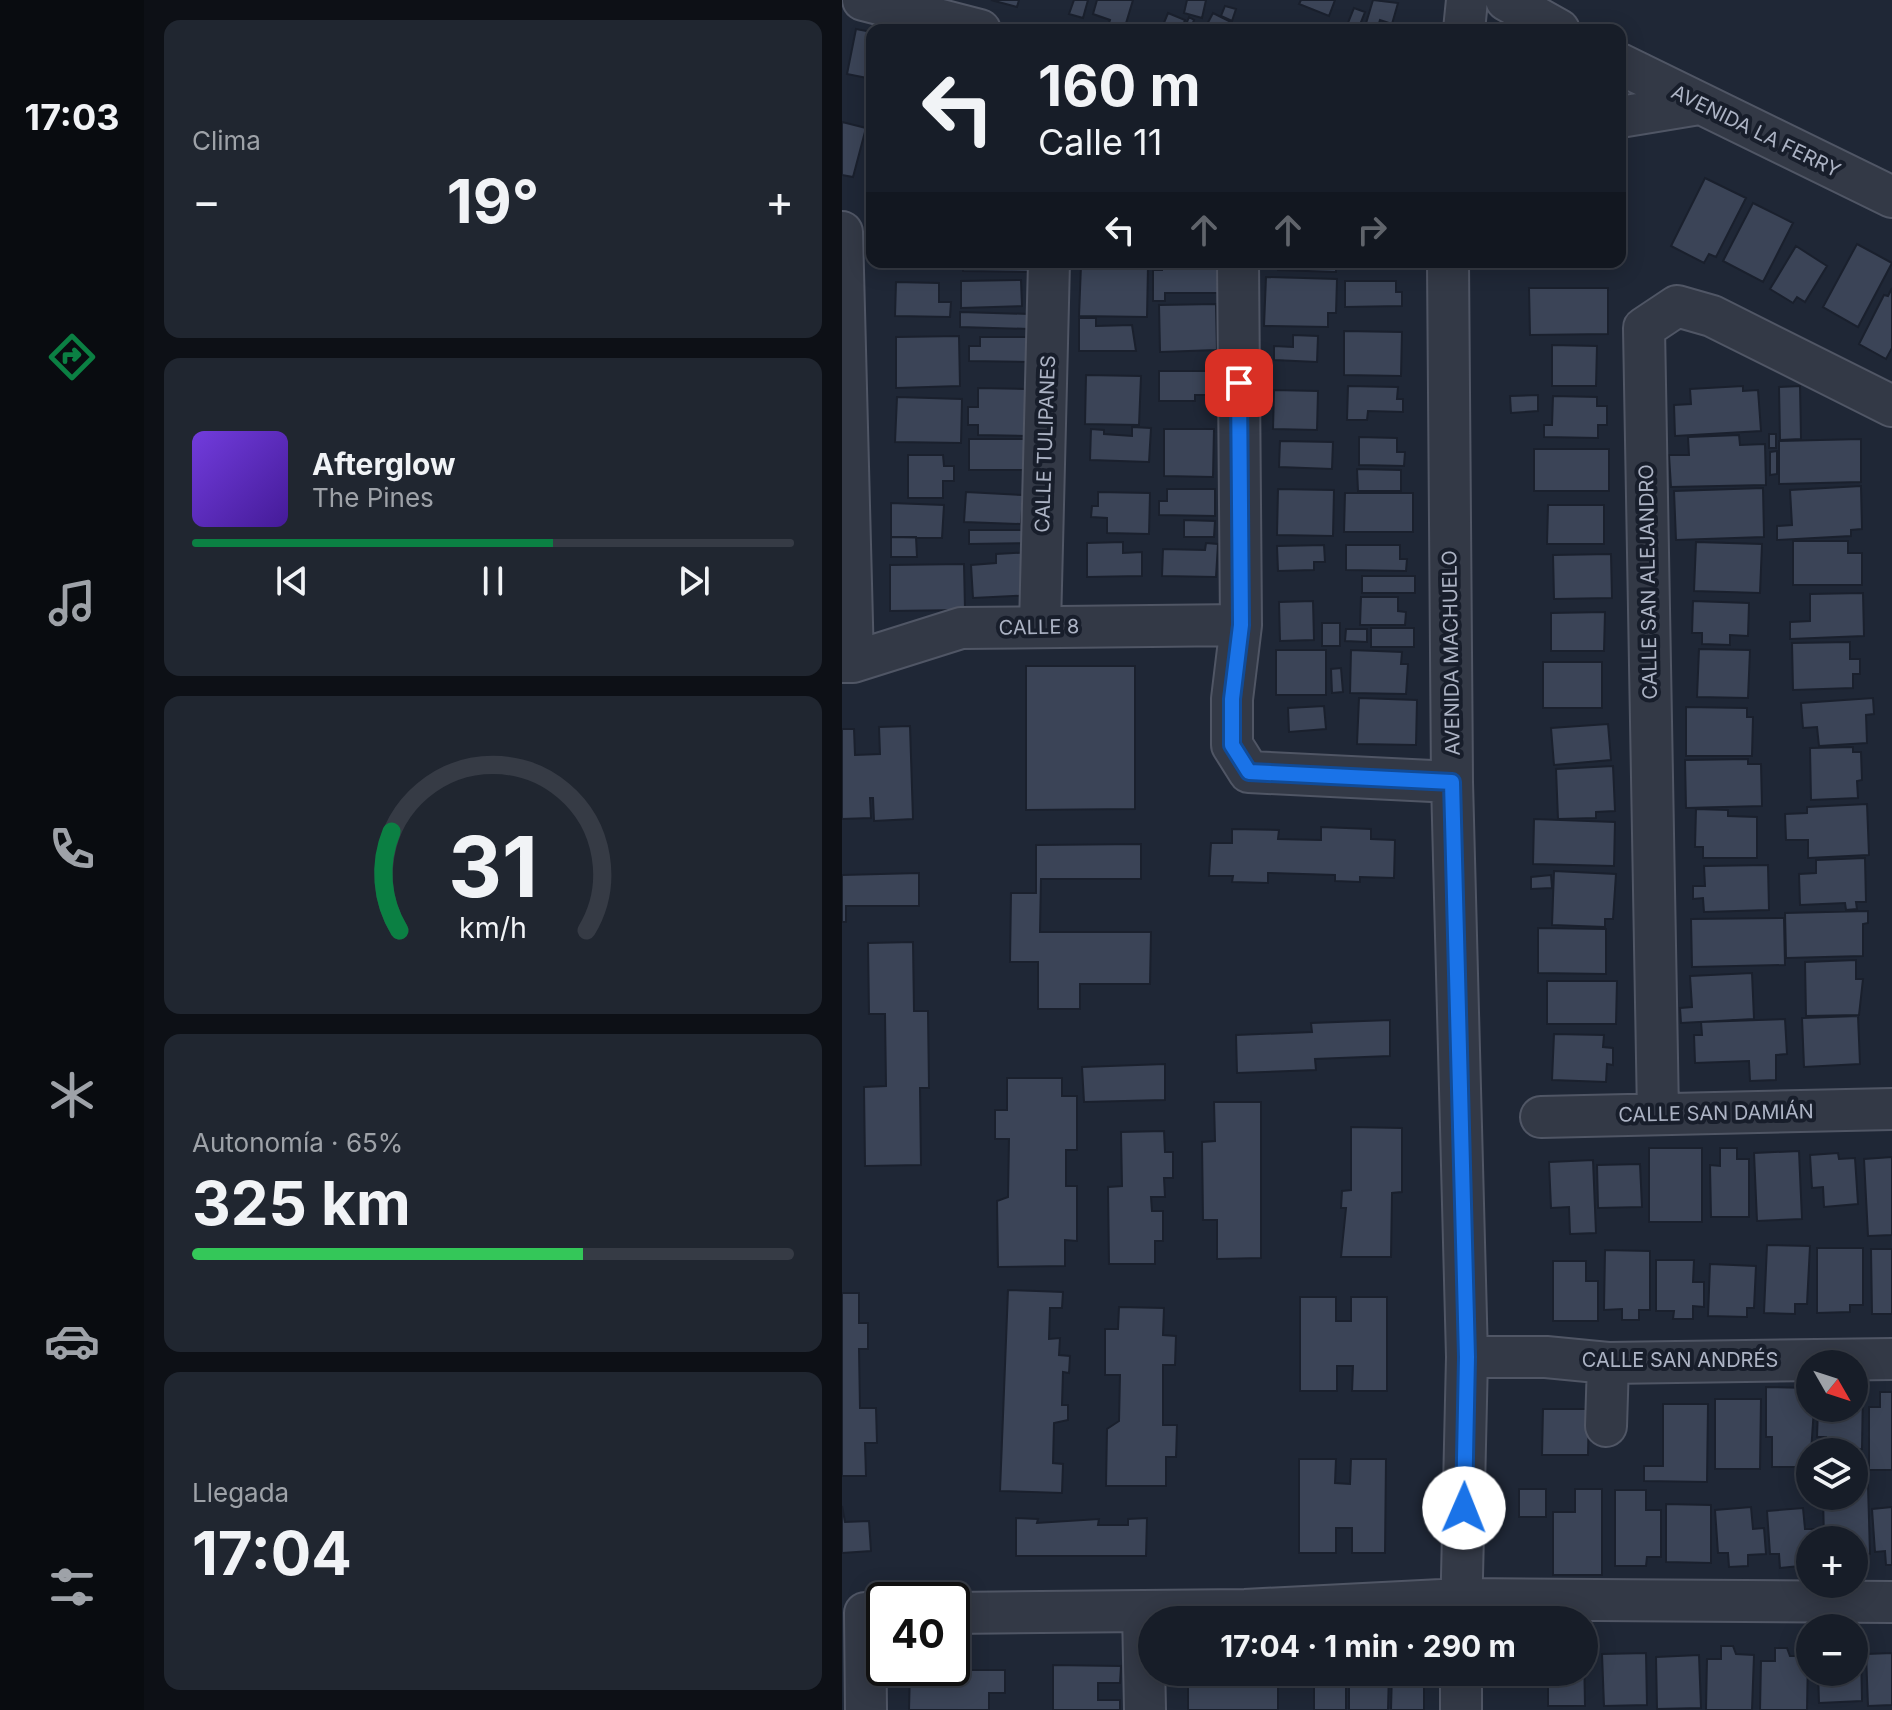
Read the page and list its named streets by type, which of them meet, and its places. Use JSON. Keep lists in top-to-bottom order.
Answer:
{
  "streets": {
    "street": [
      "AVENIDA LA FERRY",
      "CALLE TULIPANES",
      "CALLE SAN ALEJANDRO",
      "CALLE 8",
      "AVENIDA MACHUELO",
      "CALLE SAN DAMIÁN",
      "CALLE SAN ANDRÉS"
    ]
  },
  "crossings": [
    ["CALLE TULIPANES", "CALLE 8"],
    ["CALLE SAN ALEJANDRO", "CALLE SAN DAMIÁN"],
    ["AVENIDA MACHUELO", "CALLE SAN ANDRÉS"]
  ],
  "north": "bottom right",
  "page": {
    "tabs": "17:03",
    "tile": [
      "Clima",
      ["Autonomía · 65%", "325 km"],
      ["Llegada", "17:04"]
    ],
    "turn": ["160 m", "Calle 11"],
    "heat": ["−", "19°", "+"],
    "song": ["Afterglow", "The Pines"],
    "map_buttons": ["+", "−"],
    "limit": "40",
    "trip": "17:04 · 1 min · 290 m",
    "gauge": ["31", "km/h"]
  }
}
